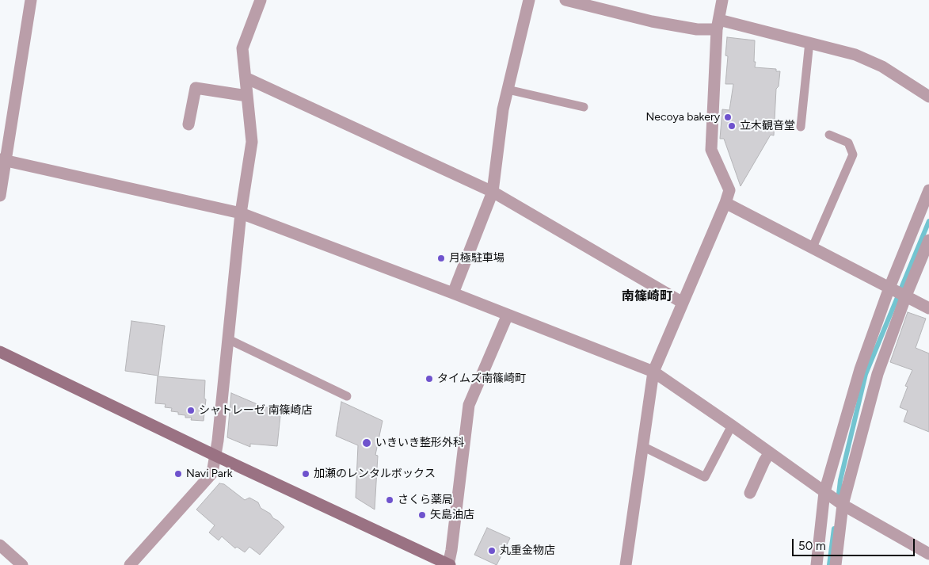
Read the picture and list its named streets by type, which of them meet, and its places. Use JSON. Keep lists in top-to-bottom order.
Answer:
{
  "districts": ["南篠崎町"],
  "places": [
    "Necoya bakery",
    "立木観音堂",
    "月極駐車場",
    "タイムズ南篠崎町",
    "シャトレーゼ 南篠崎店",
    "いきいき整形外科",
    "Navi Park",
    "加瀬のレンタルボックス",
    "さくら薬局",
    "矢島油店",
    "丸重金物店"
  ],
  "scale_bar": "50 m"
}
